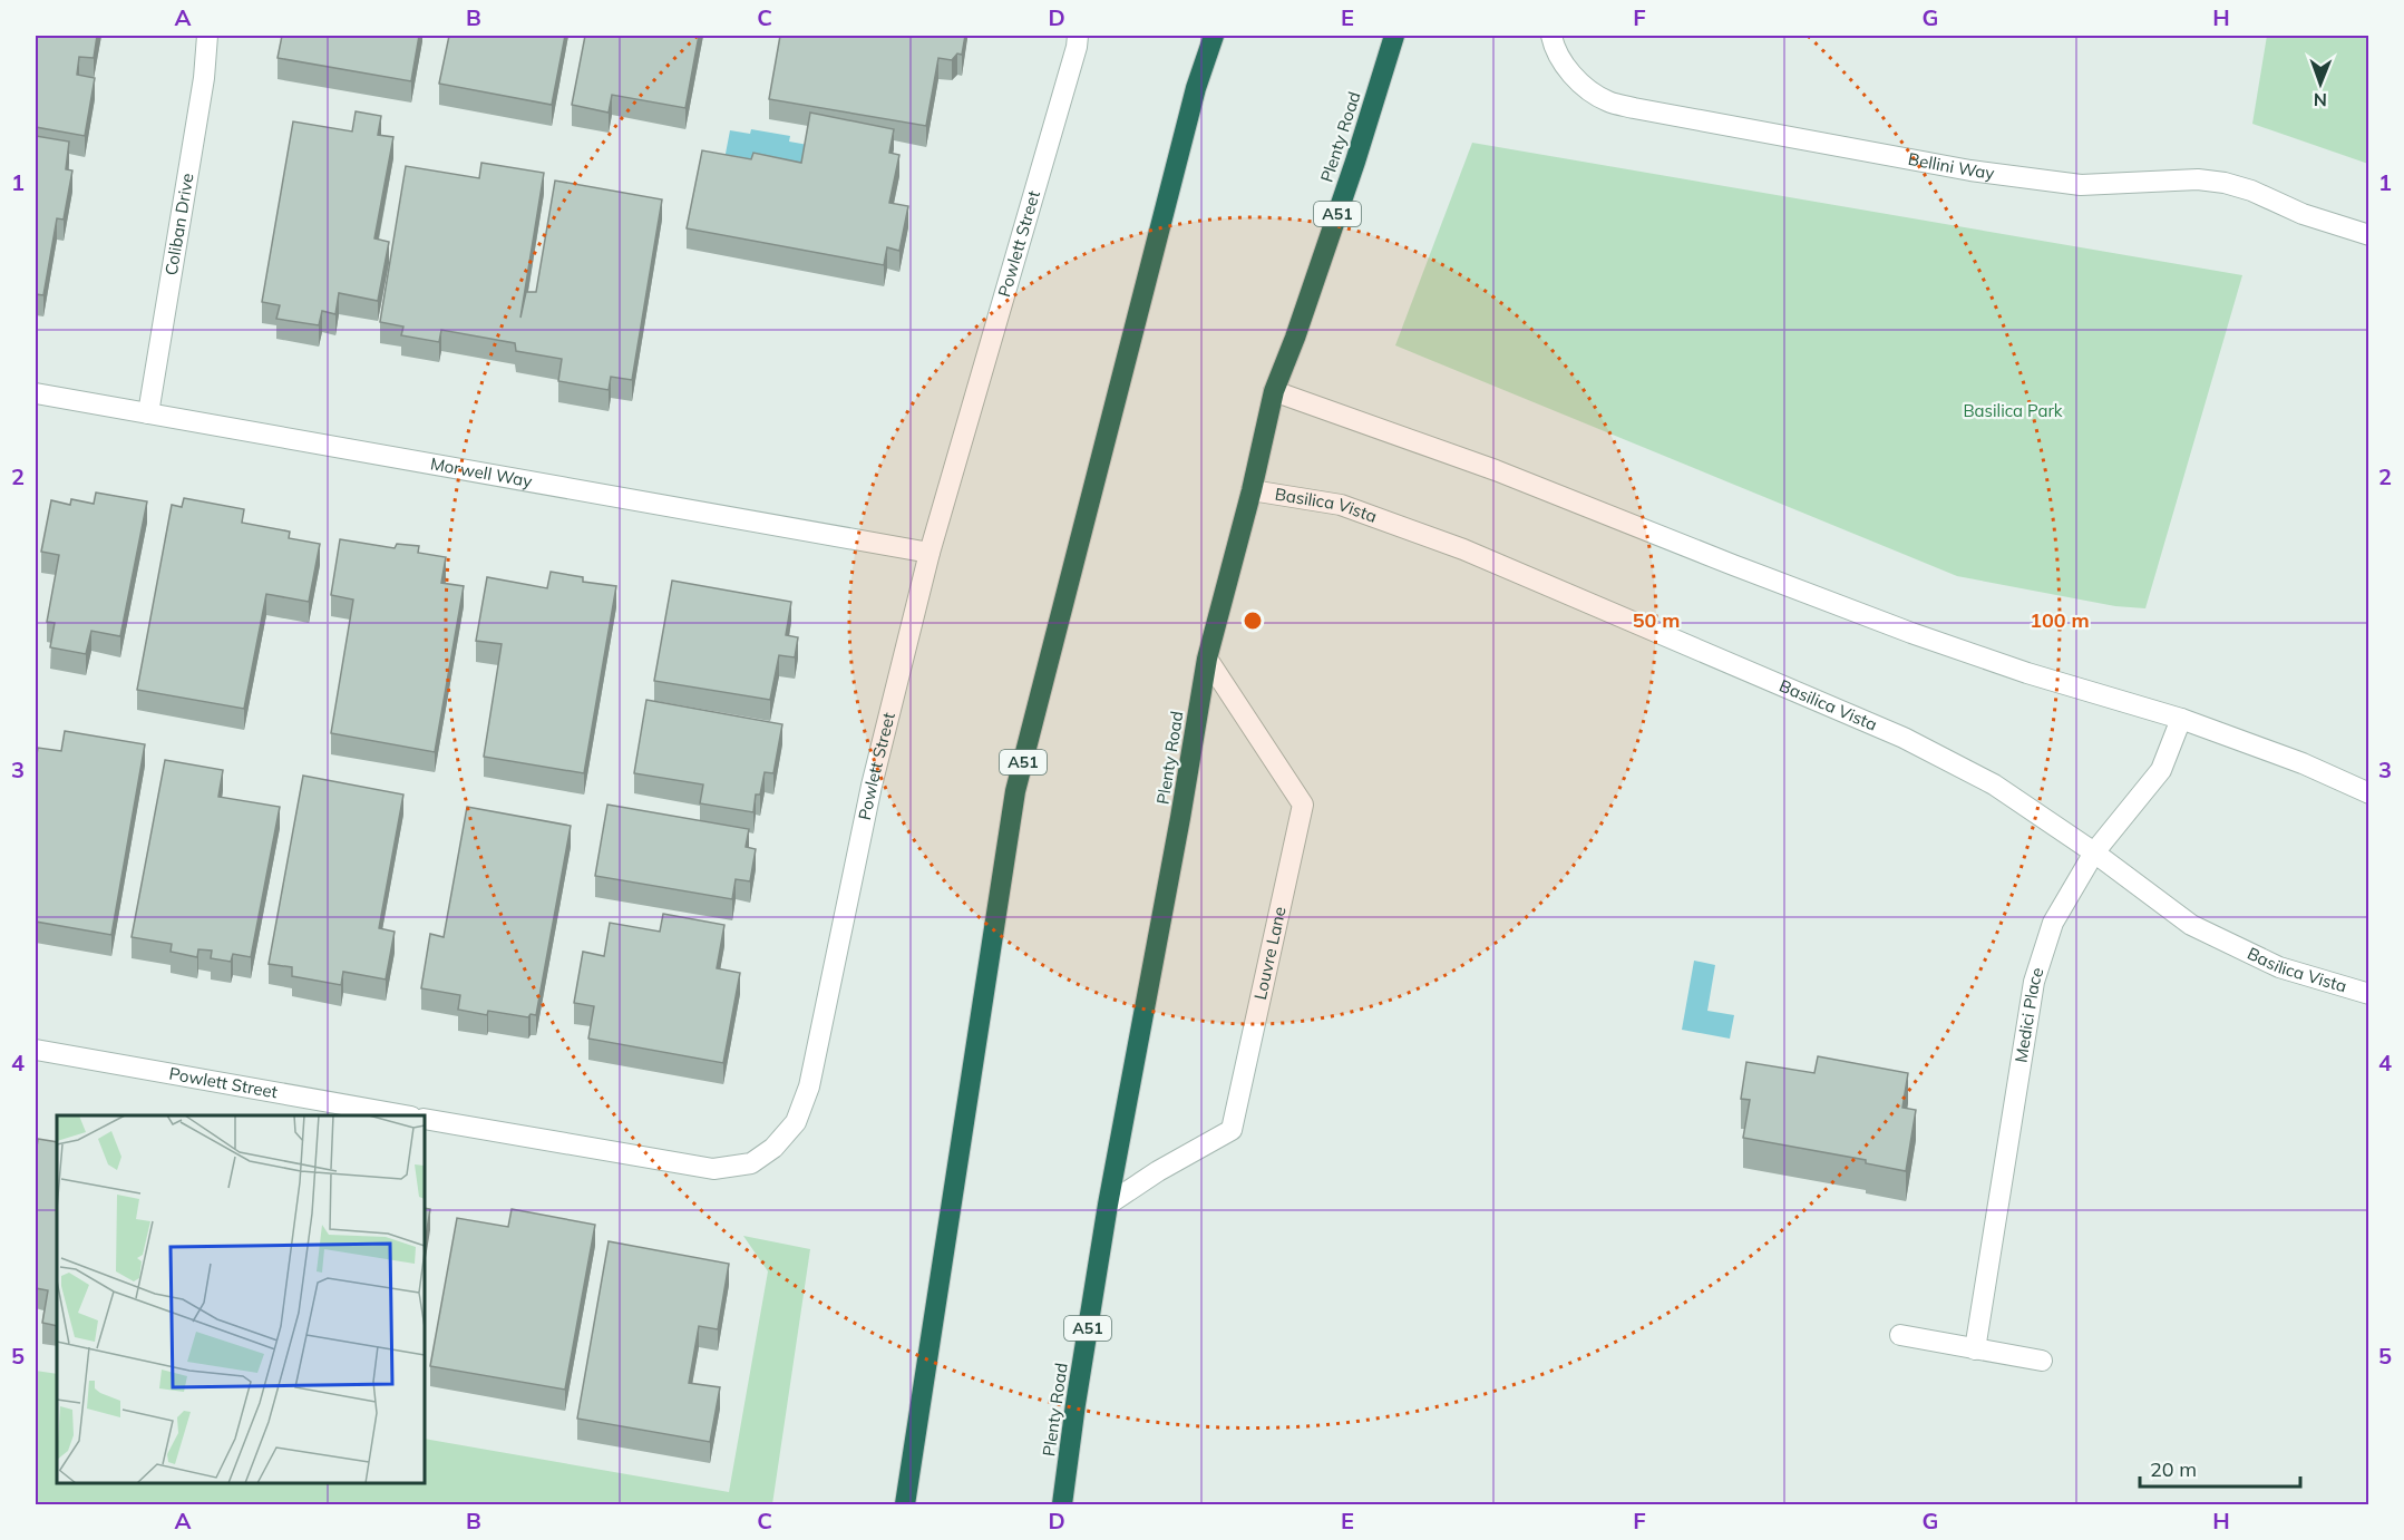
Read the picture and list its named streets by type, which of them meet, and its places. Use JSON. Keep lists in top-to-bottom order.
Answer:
{
  "streets": {
    "highway": ["Plenty Road", "A51"],
    "street": [
      "Bellini Way",
      "Coliban Drive",
      "Powlett Street",
      "Morwell Way",
      "Basilica Vista",
      "Louvre Lane",
      "Medici Place"
    ]
  },
  "crossings": [
    ["Plenty Road", "Basilica Vista"],
    ["Plenty Road", "Louvre Lane"],
    ["Coliban Drive", "Morwell Way"],
    ["Powlett Street", "Morwell Way"],
    ["Basilica Vista", "Medici Place"]
  ],
  "parks": ["Basilica Park"],
  "scale_bar": "20 m",
  "north": "bottom",
  "grid": {
    "columns": [
      "A",
      "B",
      "C",
      "D",
      "E",
      "F",
      "G",
      "H"
    ],
    "rows": [
      "1",
      "2",
      "3",
      "4",
      "5"
    ]
  },
  "rings": ["50 m", "100 m"]
}
